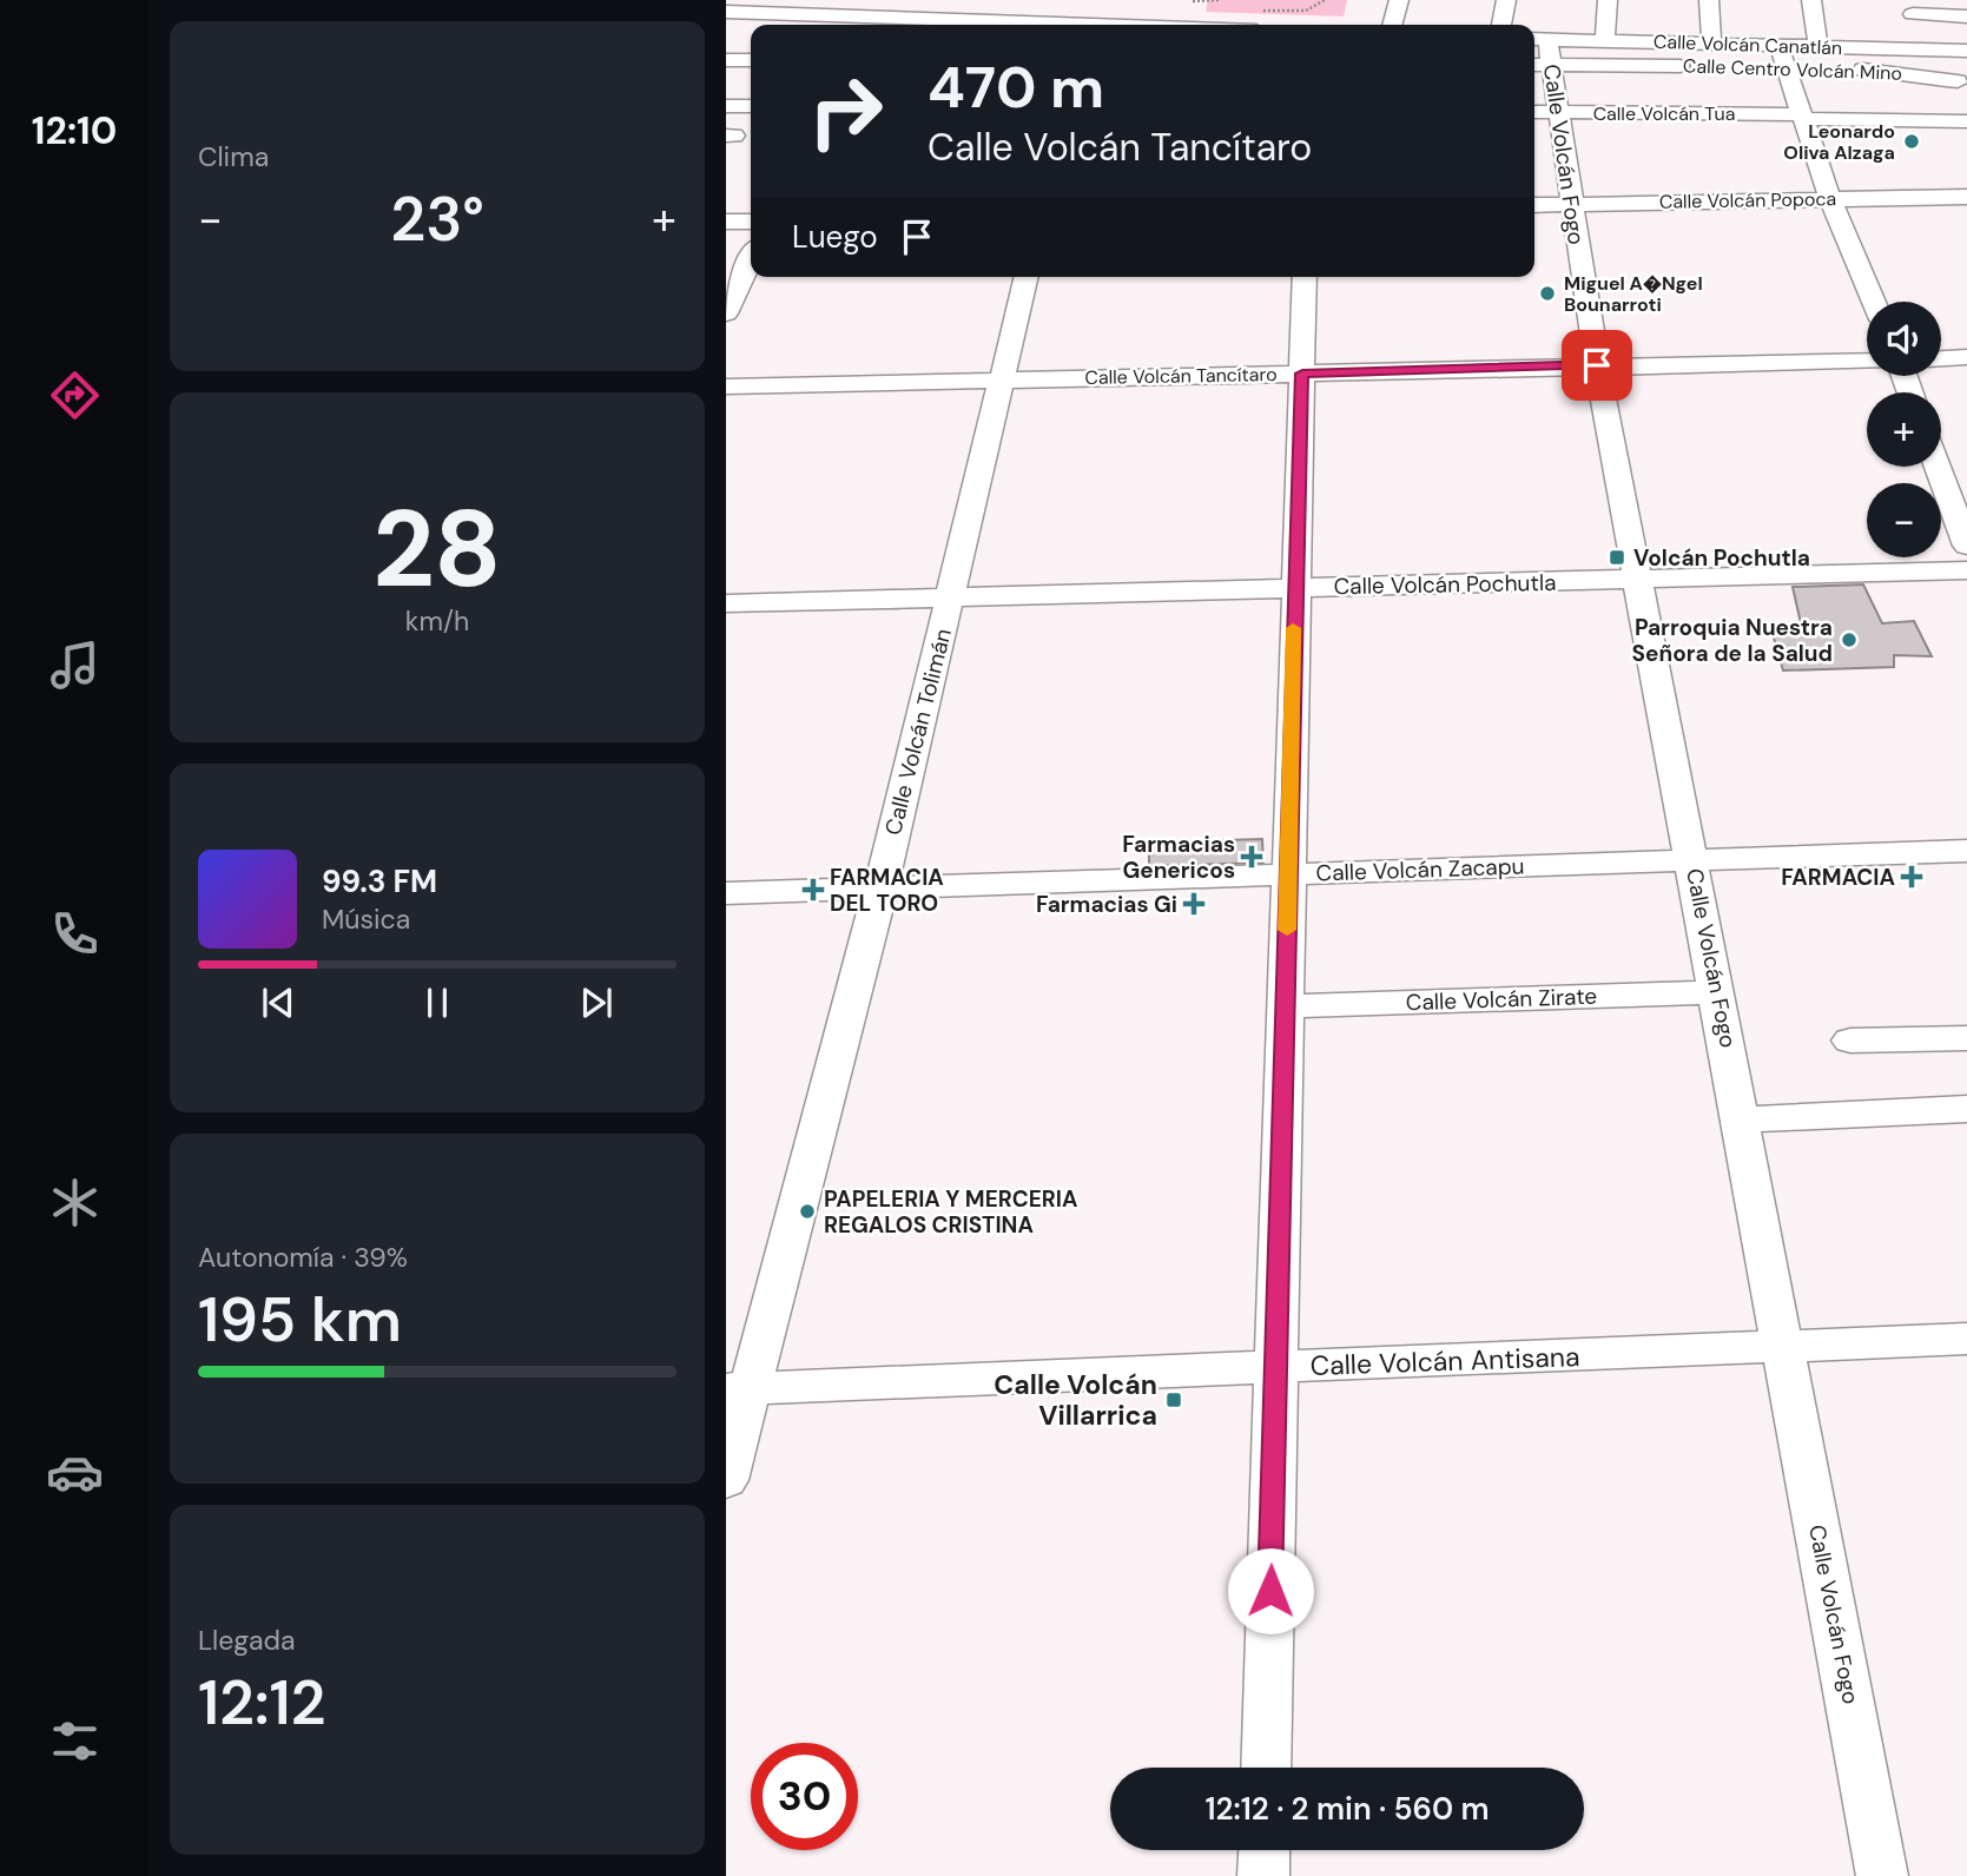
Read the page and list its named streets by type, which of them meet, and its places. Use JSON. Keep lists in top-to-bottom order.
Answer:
{
  "streets": {
    "street": [
      "Calle Volcán Canatlán",
      "Calle Centro Volcán Mino",
      "Calle Volcán Tua",
      "Calle Volcán Fogo",
      "Calle Volcán Popoca",
      "Calle Volcán Tancítaro",
      "Calle Volcán Pochutla",
      "Calle Volcán Tolimán",
      "Calle Volcán Zacapu",
      "Calle Volcán Zirate",
      "Calle Volcán Antisana"
    ]
  },
  "crossings": [
    ["Calle Volcán Canatlán", "Calle Centro Volcán Mino"],
    ["Calle Volcán Canatlán", "Calle Volcán Fogo"],
    ["Calle Centro Volcán Mino", "Calle Volcán Fogo"],
    ["Calle Volcán Tua", "Calle Volcán Fogo"],
    ["Calle Volcán Fogo", "Calle Volcán Popoca"],
    ["Calle Volcán Fogo", "Calle Volcán Tancítaro"],
    ["Calle Volcán Fogo", "Calle Volcán Pochutla"],
    ["Calle Volcán Fogo", "Calle Volcán Zacapu"],
    ["Calle Volcán Fogo", "Calle Volcán Zirate"],
    ["Calle Volcán Fogo", "Calle Volcán Antisana"],
    ["Calle Volcán Tancítaro", "Calle Volcán Tolimán"],
    ["Calle Volcán Pochutla", "Calle Volcán Tolimán"],
    ["Calle Volcán Tolimán", "Calle Volcán Zacapu"],
    ["Calle Volcán Tolimán", "Calle Volcán Antisana"]
  ],
  "places": {
    "other": [
      "Leonardo Oliva Alzaga",
      "Miguel A�Ngel Bounarroti",
      "Parroquia Nuestra Señora de la Salud",
      "PAPELERIA Y MERCERIA REGALOS CRISTINA"
    ],
    "transit": ["Volcán Pochutla", "Calle Volcán Villarrica"],
    "health": [
      "Farmacias Genericos",
      "FARMACIA",
      "FARMACIA DEL TORO",
      "Farmacias Gi"
    ]
  },
  "page": {
    "tabs": "12:10",
    "tile": [
      "Clima",
      ["28", "km/h"],
      ["Autonomía · 39%", "195 km"],
      ["Llegada", "12:12"]
    ],
    "turn": ["470 m", "Calle Volcán Tancítaro"],
    "heat": ["−", "23°", "+"],
    "then": "Luego",
    "map_buttons": ["+", "−"],
    "song": ["99.3 FM", "Música"],
    "limit": "30",
    "trip": "12:12 · 2 min · 560 m"
  }
}
